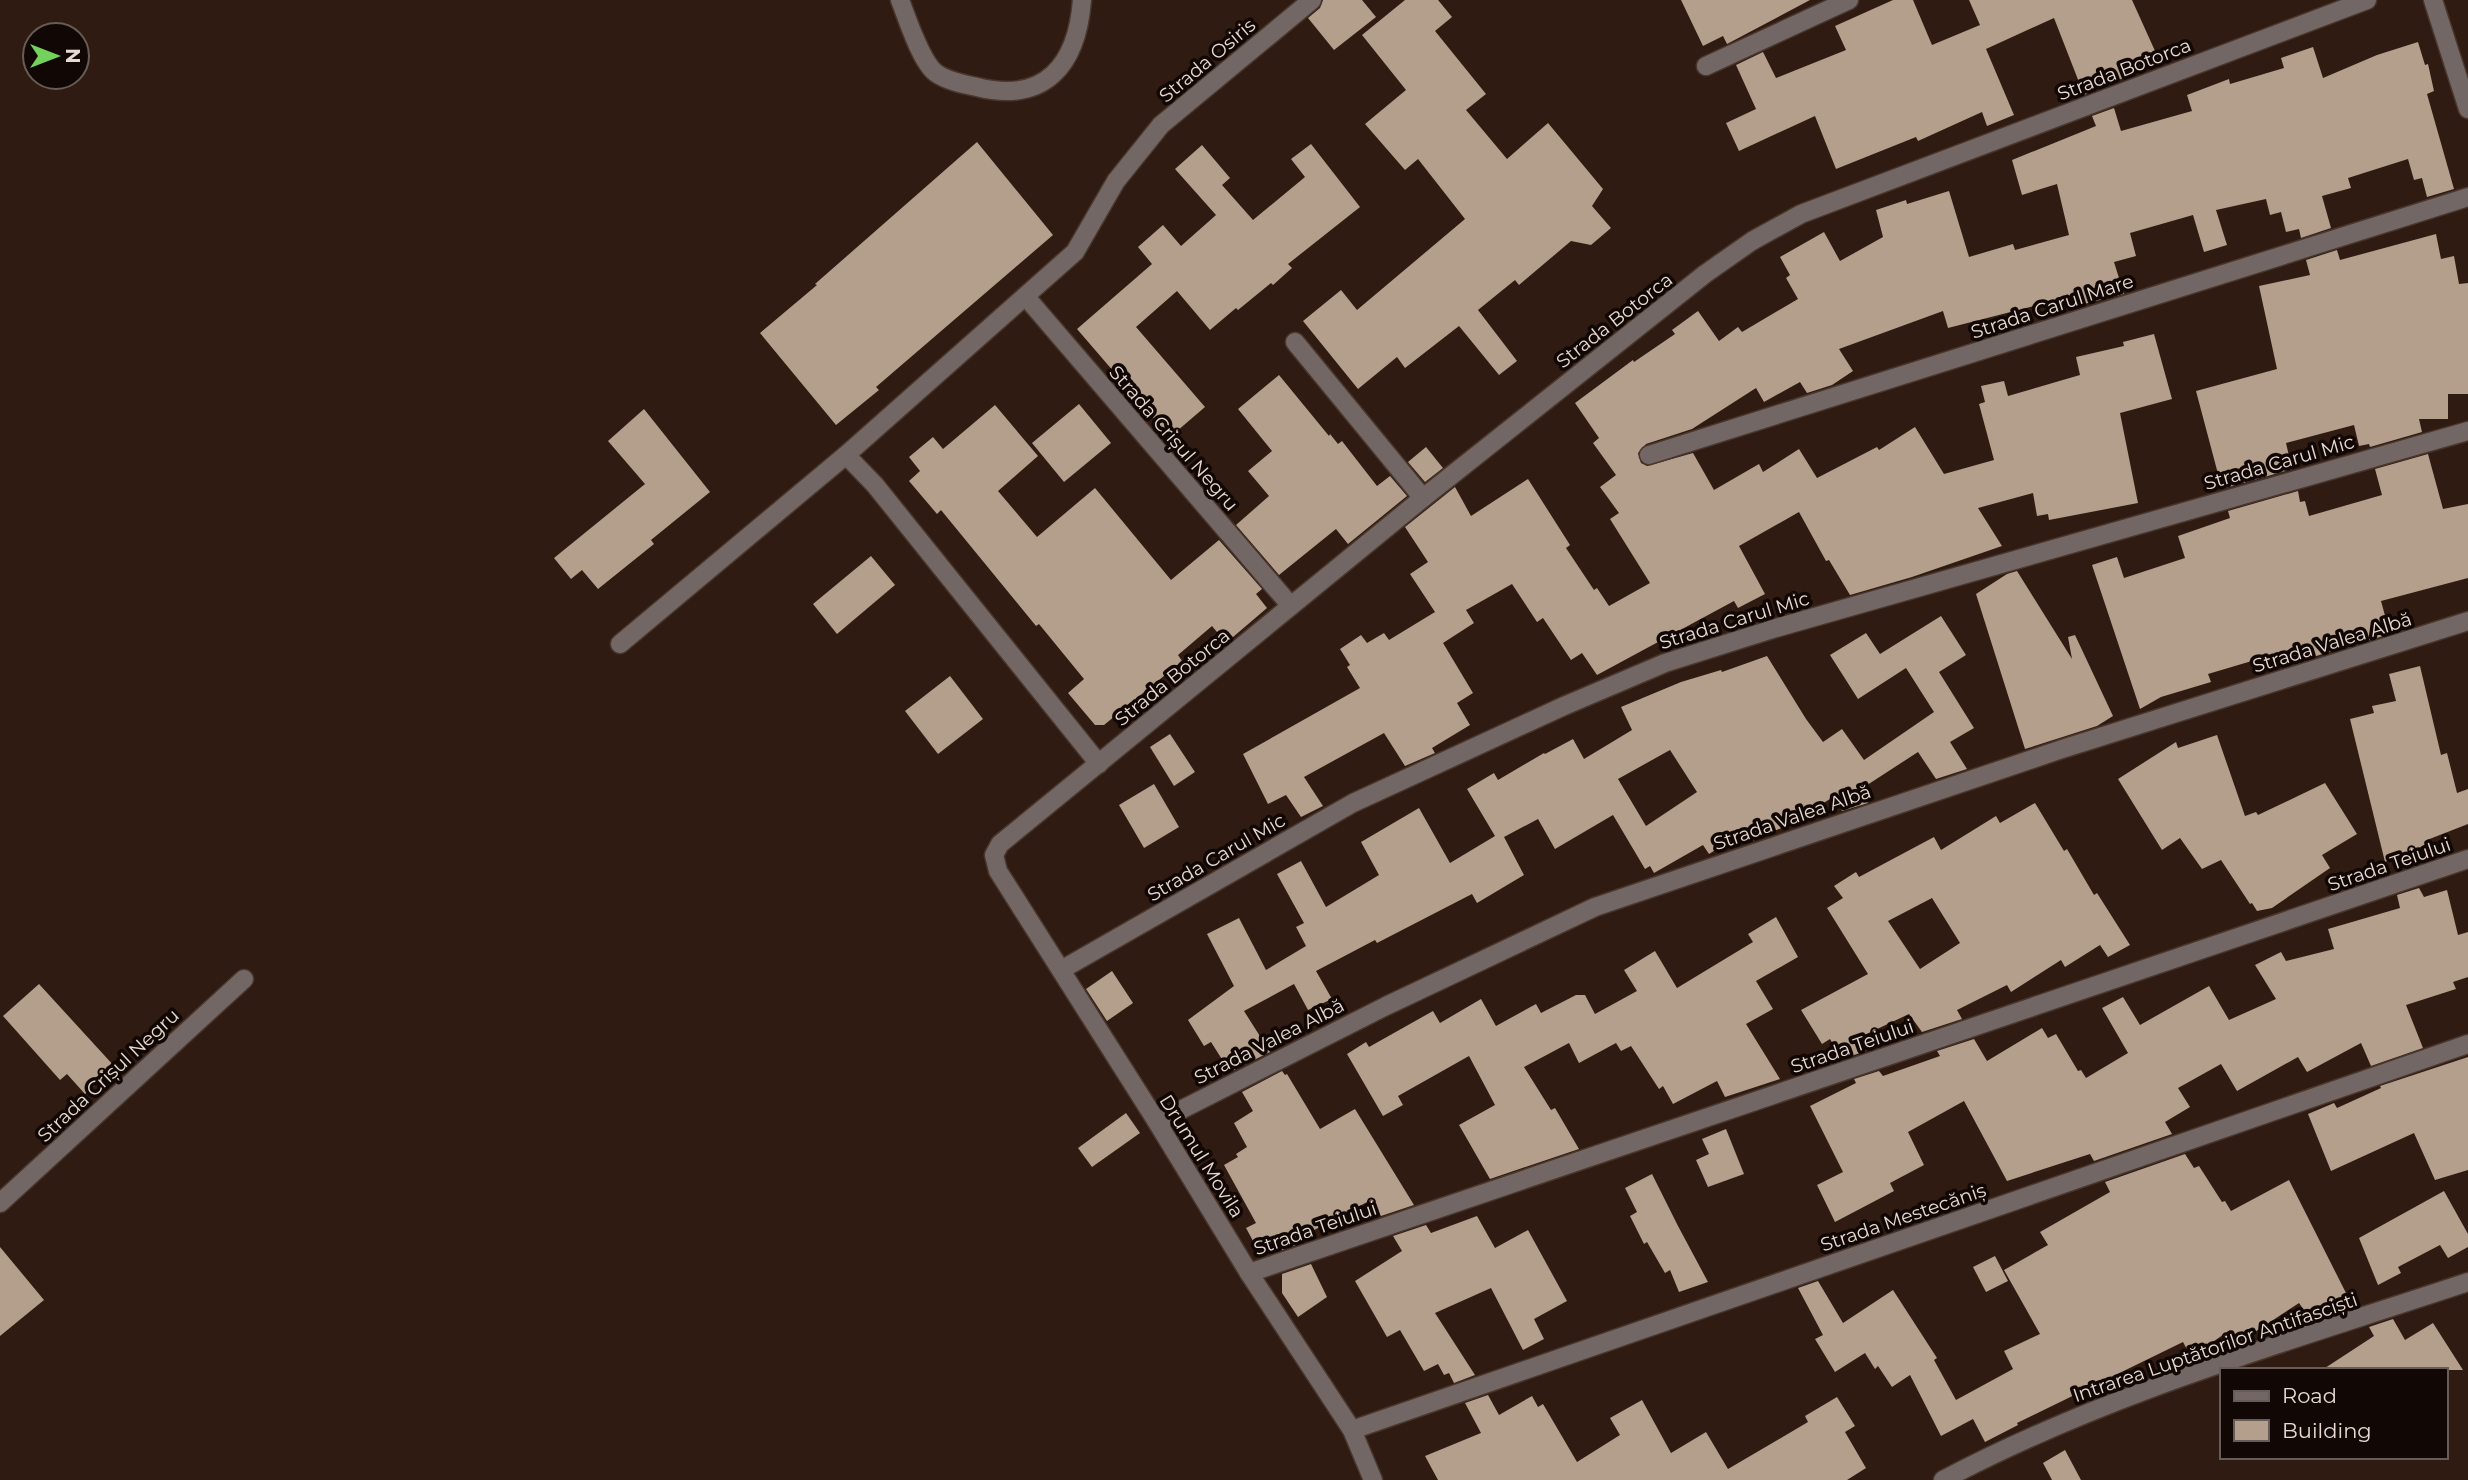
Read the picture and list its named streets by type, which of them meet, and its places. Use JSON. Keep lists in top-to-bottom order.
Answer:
{
  "streets": {
    "street": [
      "Strada Osiris",
      "Strada Botorca",
      "Strada Carul Mare",
      "Strada Crișul Negru",
      "Strada Carul Mic",
      "Strada Valea Albă",
      "Strada Teiului",
      "Drumul Movila",
      "Strada Mestecăniș",
      "Intrarea Luptătorilor Antifasciști"
    ]
  },
  "crossings": [
    ["Strada Osiris", "Strada Crișul Negru"],
    ["Strada Botorca", "Strada Crișul Negru"],
    ["Strada Botorca", "Drumul Movila"],
    ["Strada Carul Mic", "Drumul Movila"],
    ["Strada Valea Albă", "Drumul Movila"],
    ["Strada Teiului", "Drumul Movila"],
    ["Drumul Movila", "Strada Mestecăniș"]
  ],
  "legend": ["Road", "Building"],
  "north": "right"
}
